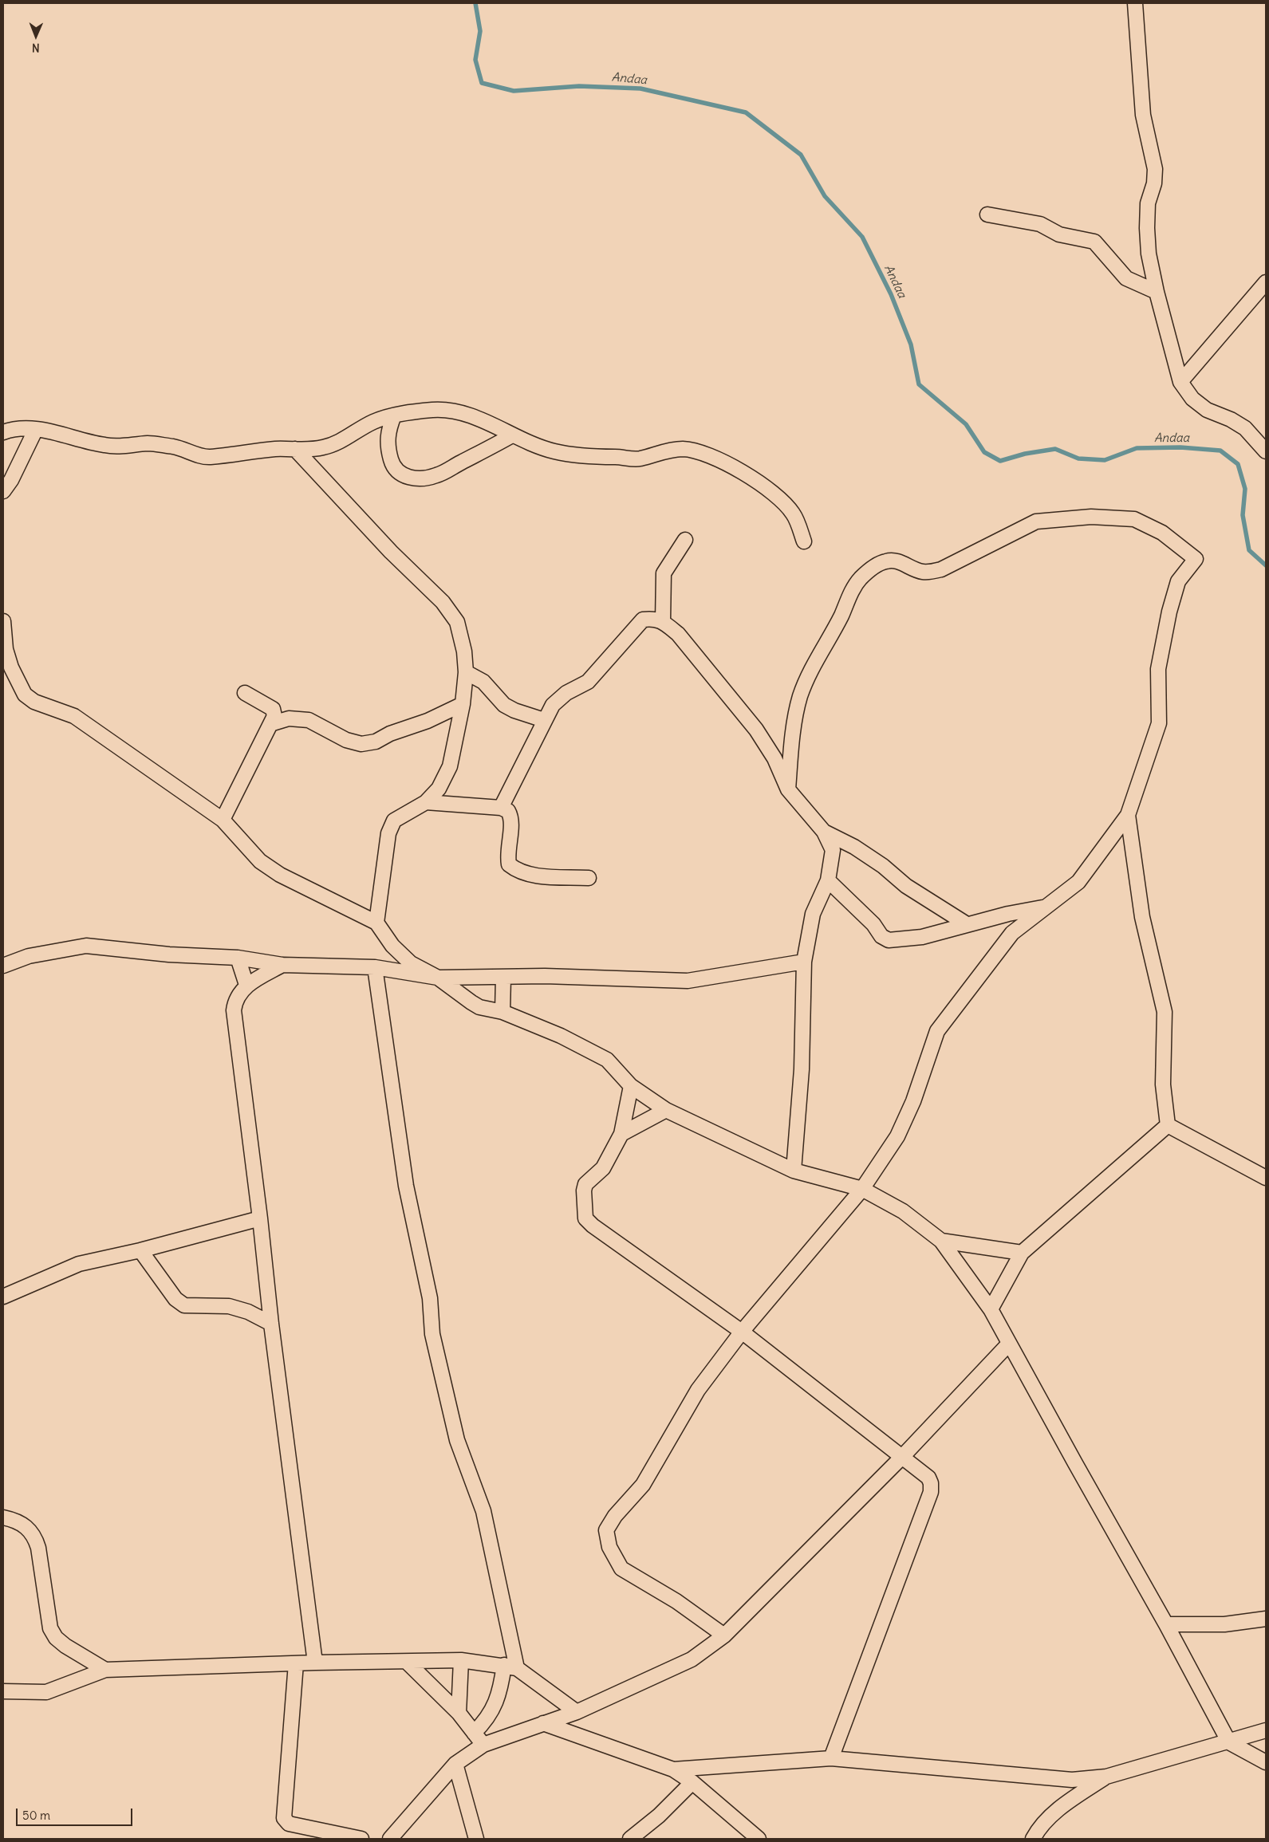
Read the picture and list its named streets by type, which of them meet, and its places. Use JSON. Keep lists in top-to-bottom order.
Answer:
{
  "water": ["Andaa"],
  "scale_bar": "50 m",
  "north": "bottom"
}
